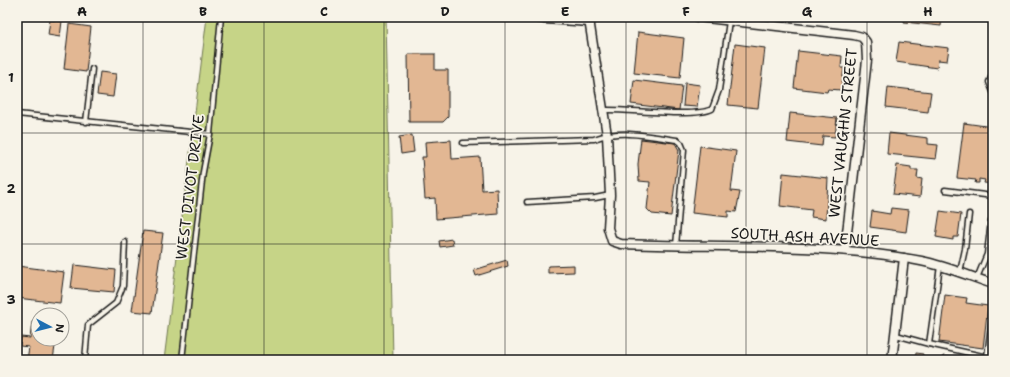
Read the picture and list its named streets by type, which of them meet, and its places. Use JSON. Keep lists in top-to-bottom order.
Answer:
{
  "streets": {
    "street": ["WEST VAUGHN STREET", "SOUTH ASH AVENUE"],
    "lane": ["WEST DIVOT DRIVE"]
  },
  "crossings": [
    ["WEST VAUGHN STREET", "SOUTH ASH AVENUE"]
  ],
  "north": "right",
  "grid": {
    "columns": [
      "A",
      "B",
      "C",
      "D",
      "E",
      "F",
      "G",
      "H"
    ],
    "rows": ["1", "2", "3"]
  }
}
